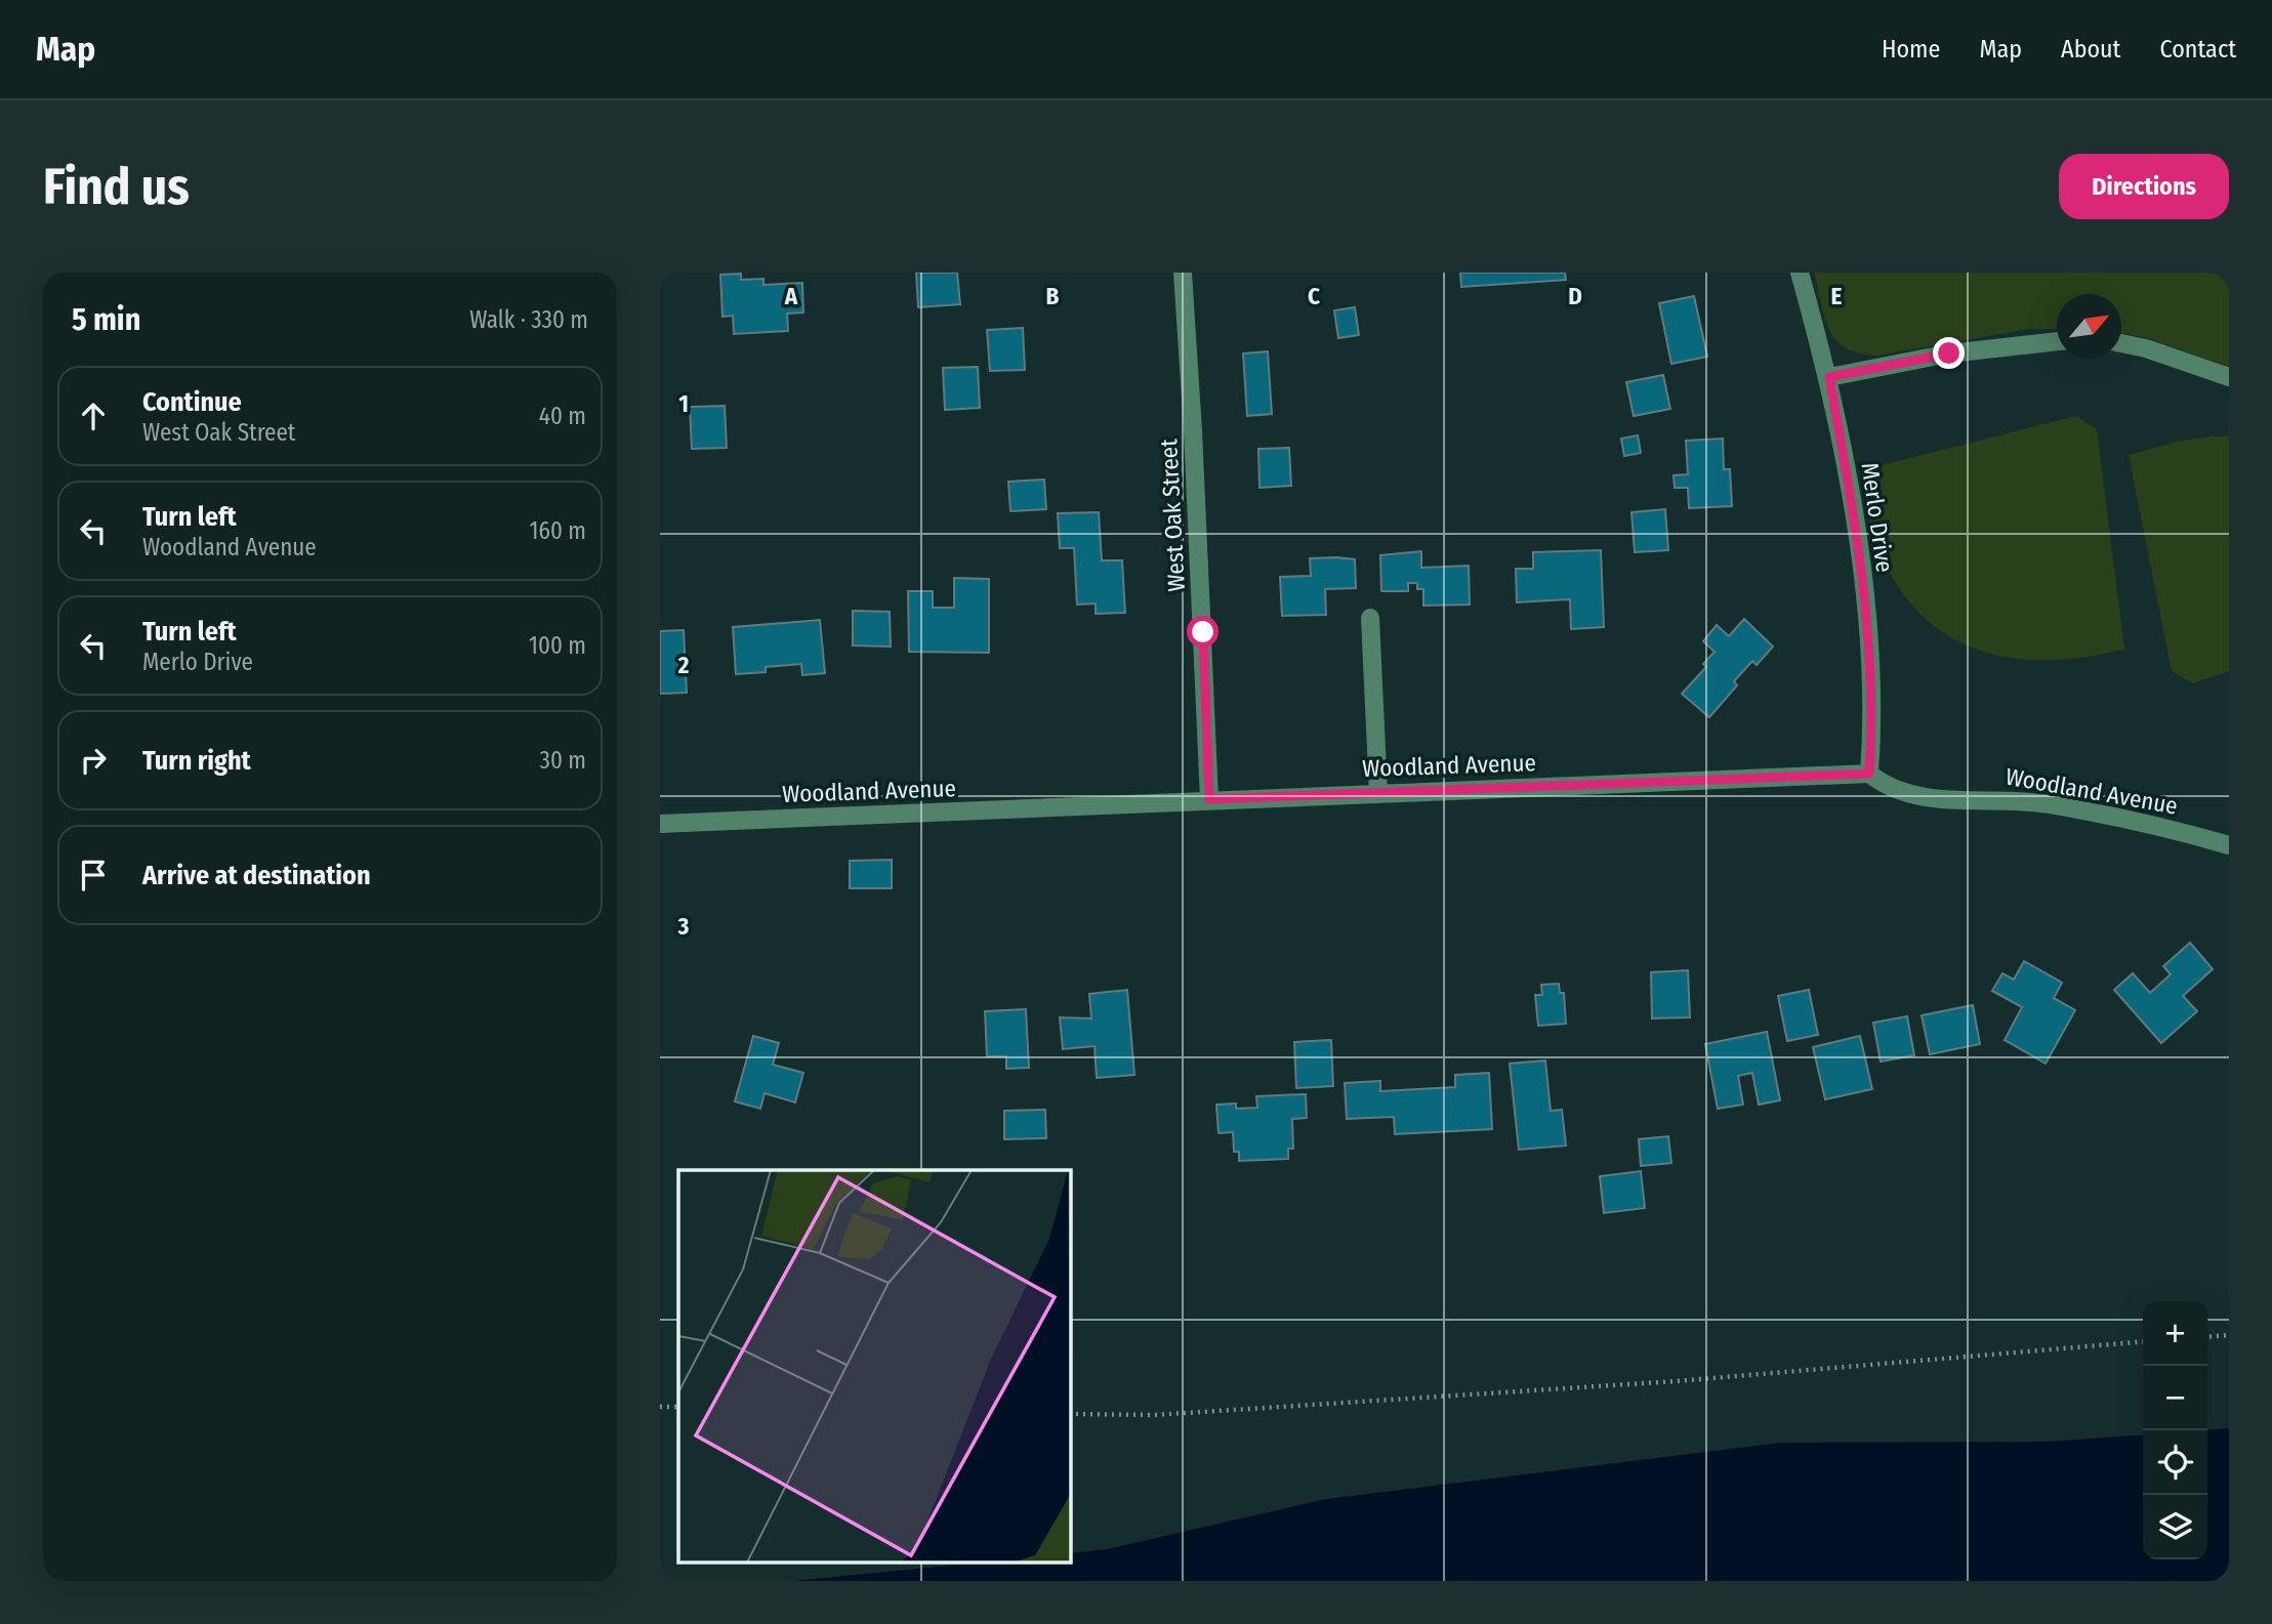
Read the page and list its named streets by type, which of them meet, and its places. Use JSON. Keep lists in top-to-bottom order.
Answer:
{
  "streets": {
    "street": ["West Oak Street", "Merlo Drive", "Woodland Avenue"]
  },
  "crossings": [
    ["West Oak Street", "Woodland Avenue"],
    ["Merlo Drive", "Woodland Avenue"]
  ],
  "north": "top right",
  "page": {
    "header": "Map",
    "nav": [
      "Home",
      "Map",
      "About",
      "Contact"
    ],
    "buttons": "Directions",
    "title": "Find us",
    "heading": ["5 min", "Walk · 330 m"],
    "list": [
      ["Continue", "West Oak Street", "40 m"],
      ["Turn left", "Woodland Avenue", "160 m"],
      ["Turn left", "Merlo Drive", "100 m"],
      ["Turn right", "30 m"],
      "Arrive at destination"
    ],
    "map_buttons": ["+", "−"]
  },
  "grid": {
    "columns": [
      "A",
      "B",
      "C",
      "D",
      "E"
    ],
    "rows": ["1", "2", "3"]
  }
}
